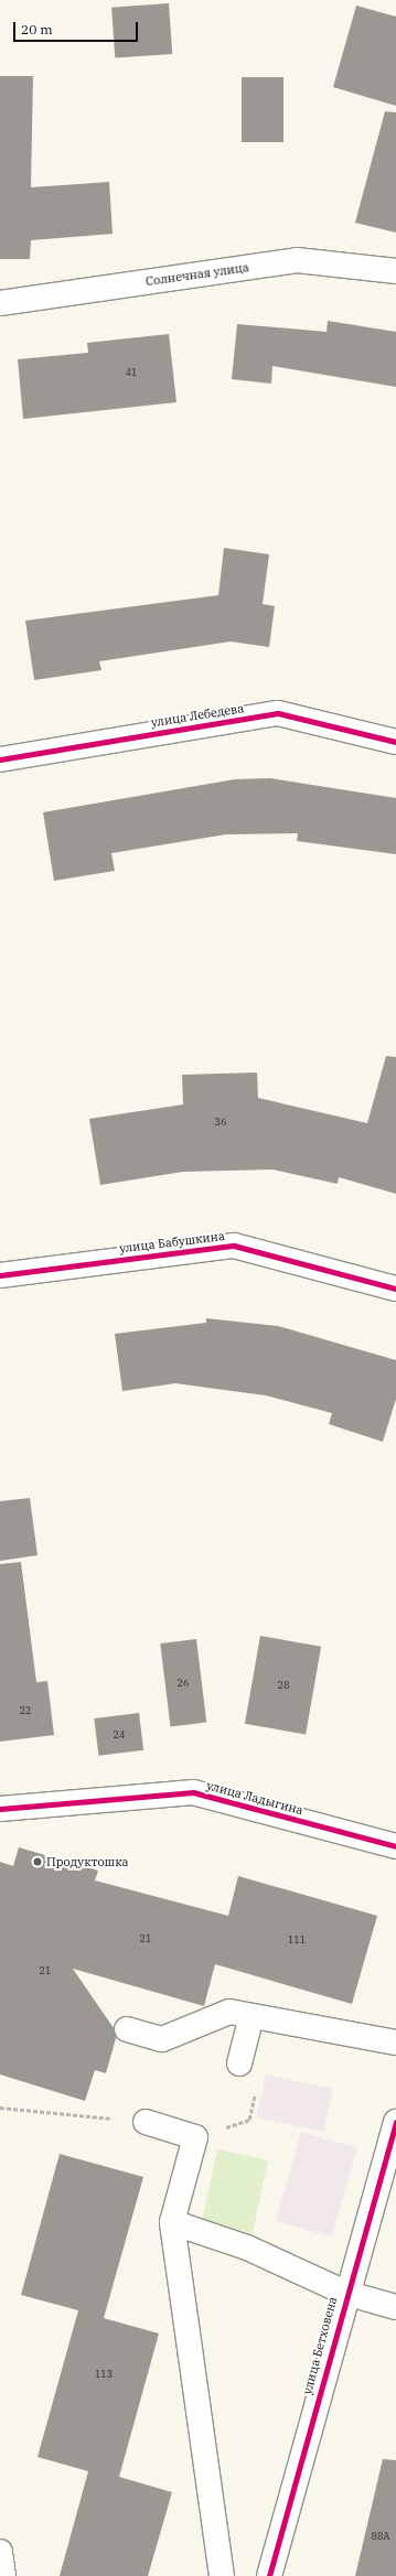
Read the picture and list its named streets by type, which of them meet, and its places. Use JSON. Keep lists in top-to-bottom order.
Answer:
{
  "streets": {
    "street": [
      "Солнечная улица",
      "улица Лебедева",
      "улица Бабушкина",
      "улица Ладыгина",
      "улица Бетховена"
    ]
  },
  "places": ["Продуктошка"],
  "house_numbers": [
    "41",
    "36",
    "26",
    "28",
    "22",
    "24",
    "21",
    "111",
    "21",
    "113",
    "88А"
  ],
  "scale_bar": "20 m"
}
